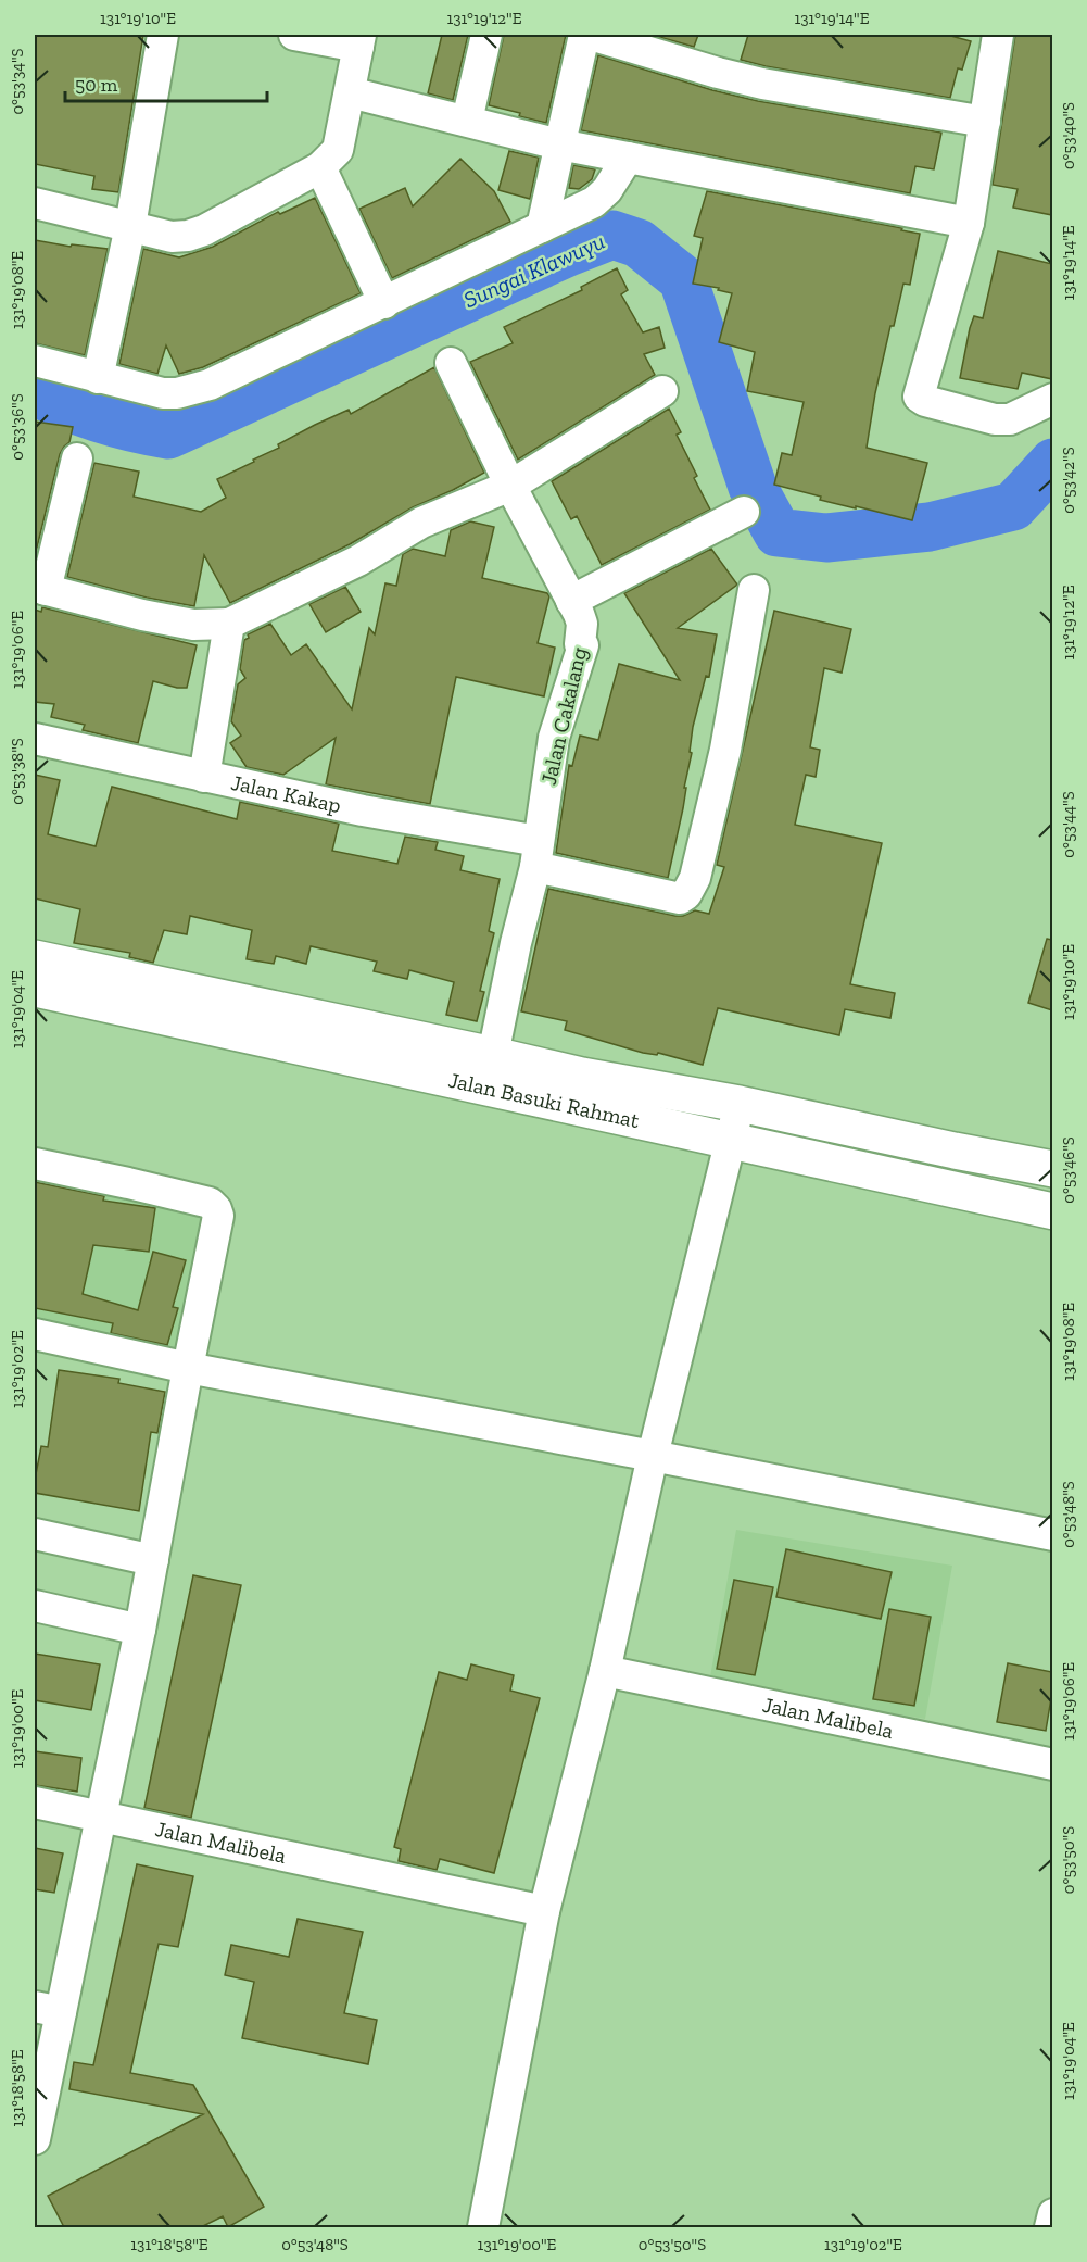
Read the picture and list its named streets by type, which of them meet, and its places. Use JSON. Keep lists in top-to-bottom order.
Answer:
{
  "streets": {
    "highway": ["Jalan Basuki Rahmat"],
    "street": ["Jalan Cakalang", "Jalan Kakap", "Jalan Malibela"]
  },
  "crossings": [
    ["Jalan Cakalang", "Jalan Kakap"],
    ["Jalan Cakalang", "Jalan Basuki Rahmat"]
  ],
  "water": ["Sungai Klawuyu"],
  "scale_bar": "50 m",
  "coordinates": [
    "131°19'10\"E",
    "131°19'12\"E",
    "131°19'14\"E",
    "0°53'34\"S",
    "0°53'40\"S",
    "131°19'08\"E",
    "0°53'36\"S",
    "0°53'42\"S",
    "131°19'06\"E",
    "0°53'38\"S",
    "0°53'44\"S",
    "131°19'04\"E",
    "0°53'46\"S",
    "131°19'02\"E",
    "0°53'48\"S",
    "131°19'00\"E",
    "0°53'50\"S",
    "131°18'58\"E"
  ]
}
